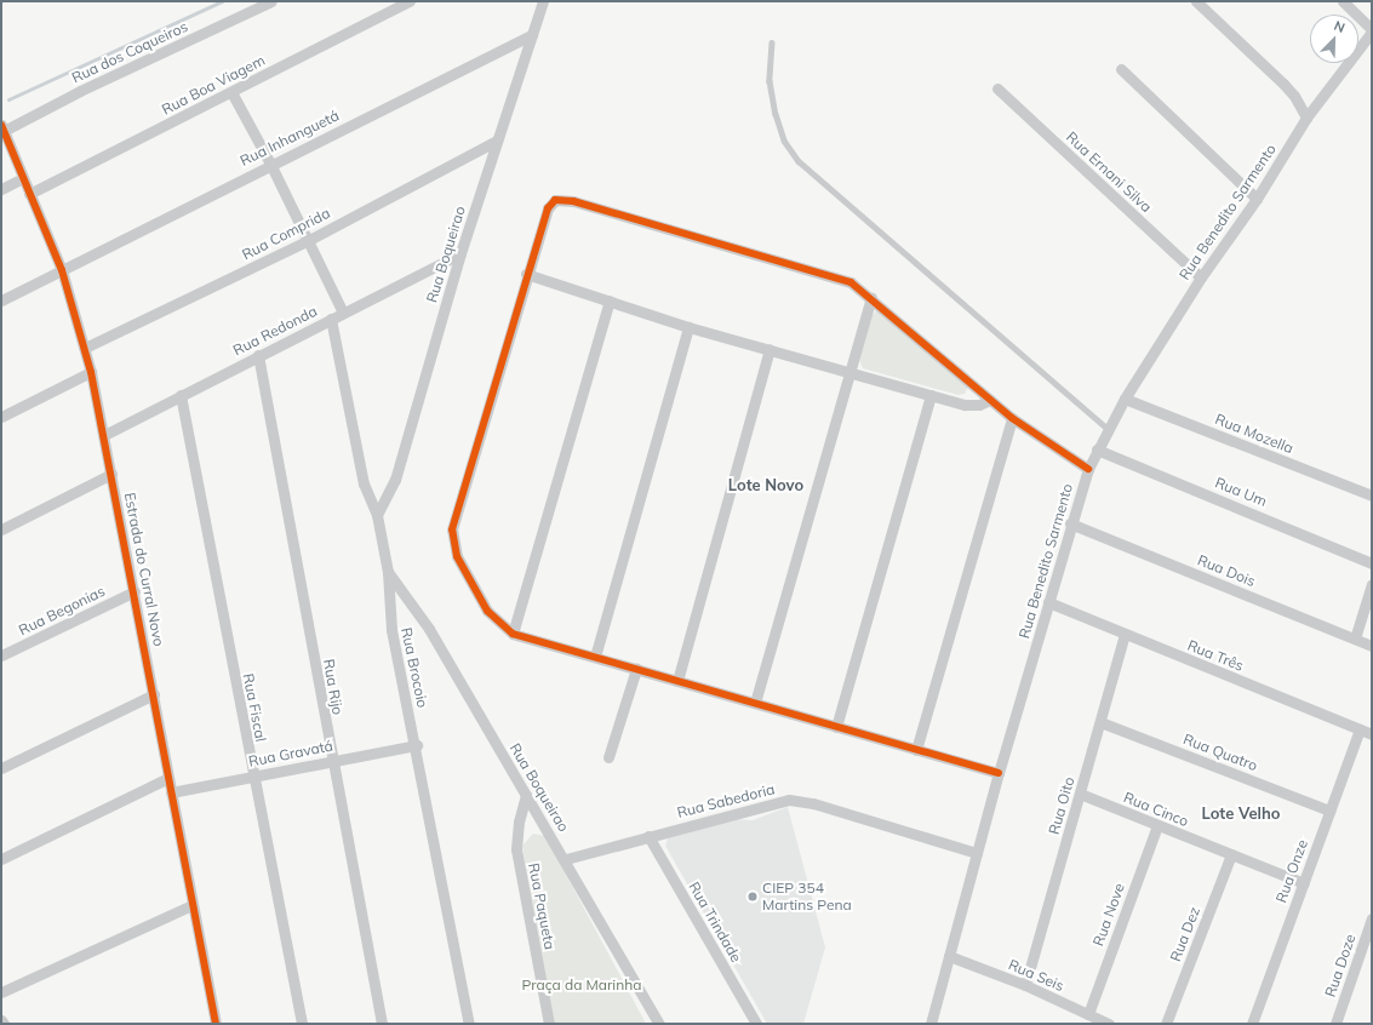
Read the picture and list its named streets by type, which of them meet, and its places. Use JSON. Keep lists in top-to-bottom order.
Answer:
{
  "streets": {
    "street": [
      "Rua dos Coqueiros",
      "Rua Boa Viagem",
      "Rua Inhanguetá",
      "Rua Ernani Silva",
      "Rua Benedito Sarmento",
      "Rua Comprida",
      "Rua Boqueirao",
      "Rua Redonda",
      "Rua Mozella",
      "Rua Um",
      "Estrada do Curral Novo",
      "Rua Dois",
      "Rua Begonias",
      "Rua Três",
      "Rua Brocoio",
      "Rua Rijo",
      "Rua Fiscal",
      "Rua Quatro",
      "Rua Gravatá",
      "Rua Sabedoria",
      "Rua Oito",
      "Rua Cinco",
      "Rua Onze",
      "Rua Paqueta",
      "Rua Nove",
      "Rua Trindade",
      "Rua Dez",
      "Rua Doze",
      "Rua Seis"
    ]
  },
  "crossings": [
    ["Rua dos Coqueiros", "Estrada do Curral Novo"],
    ["Rua Boa Viagem", "Estrada do Curral Novo"],
    ["Rua Inhanguetá", "Rua Boqueirao"],
    ["Rua Inhanguetá", "Estrada do Curral Novo"],
    ["Rua Ernani Silva", "Rua Benedito Sarmento"],
    ["Rua Benedito Sarmento", "Rua Mozella"],
    ["Rua Benedito Sarmento", "Rua Um"],
    ["Rua Benedito Sarmento", "Rua Dois"],
    ["Rua Benedito Sarmento", "Rua Três"],
    ["Rua Benedito Sarmento", "Rua Sabedoria"],
    ["Rua Benedito Sarmento", "Rua Seis"],
    ["Rua Comprida", "Rua Boqueirao"],
    ["Rua Comprida", "Estrada do Curral Novo"],
    ["Rua Boqueirao", "Rua Redonda"],
    ["Rua Boqueirao", "Rua Brocoio"],
    ["Rua Boqueirao", "Rua Sabedoria"],
    ["Rua Boqueirao", "Rua Paqueta"],
    ["Rua Redonda", "Estrada do Curral Novo"],
    ["Rua Redonda", "Rua Brocoio"],
    ["Rua Redonda", "Rua Rijo"],
    ["Rua Redonda", "Rua Fiscal"],
    ["Estrada do Curral Novo", "Rua Begonias"],
    ["Estrada do Curral Novo", "Rua Gravatá"],
    ["Rua Três", "Rua Oito"],
    ["Rua Três", "Rua Onze"],
    ["Rua Brocoio", "Rua Gravatá"],
    ["Rua Rijo", "Rua Gravatá"],
    ["Rua Fiscal", "Rua Gravatá"],
    ["Rua Quatro", "Rua Oito"],
    ["Rua Quatro", "Rua Onze"],
    ["Rua Sabedoria", "Rua Trindade"],
    ["Rua Oito", "Rua Cinco"],
    ["Rua Oito", "Rua Seis"],
    ["Rua Cinco", "Rua Onze"],
    ["Rua Cinco", "Rua Nove"],
    ["Rua Cinco", "Rua Dez"],
    ["Rua Nove", "Rua Seis"]
  ],
  "districts": ["Lote Novo", "Lote Velho"],
  "parks": ["Praça da Marinha"],
  "places": ["CIEP 354 Martins Pena"],
  "north": "top right"
}
